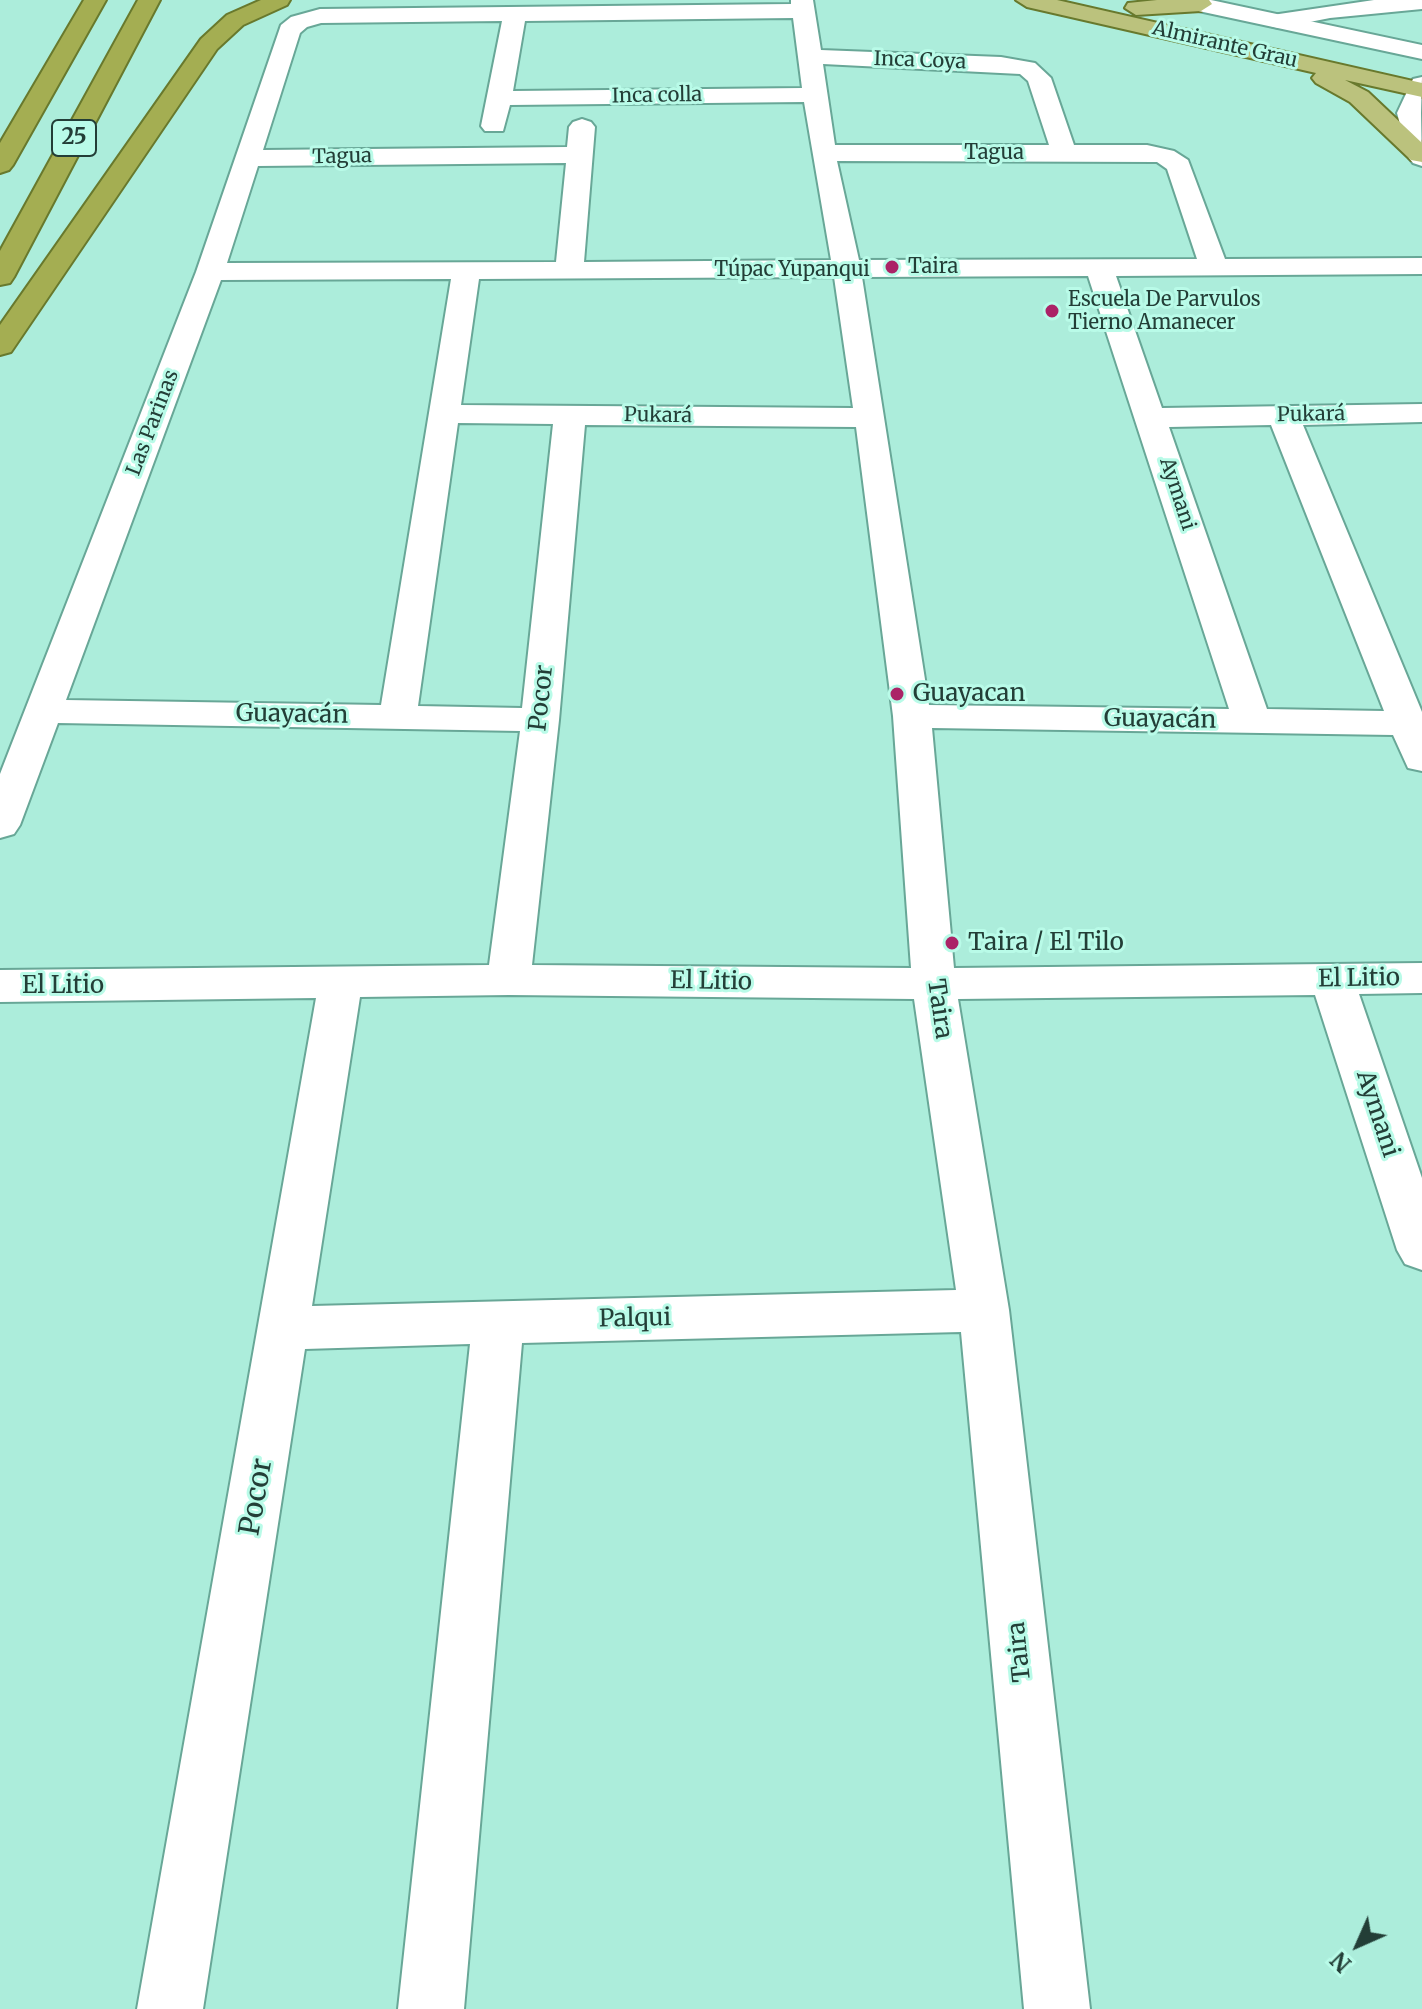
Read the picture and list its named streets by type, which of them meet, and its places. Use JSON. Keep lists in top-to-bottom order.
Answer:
{
  "streets": {
    "highway": ["25"],
    "main road": ["Almirante Grau"],
    "street": [
      "Inca Coya",
      "Inca colla",
      "Tagua",
      "Túpac Yupanqui",
      "Pukará",
      "Las Parinas",
      "Aymani",
      "Pocor",
      "Guayacán",
      "El Litio",
      "Taira",
      "Palqui"
    ]
  },
  "crossings": [
    ["Inca Coya", "Inca colla"],
    ["Inca Coya", "Tagua"],
    ["Inca Coya", "Taira"],
    ["Inca colla", "Taira"],
    ["Tagua", "Túpac Yupanqui"],
    ["Tagua", "Las Parinas"],
    ["Tagua", "Taira"],
    ["Túpac Yupanqui", "Las Parinas"],
    ["Túpac Yupanqui", "Aymani"],
    ["Túpac Yupanqui", "Taira"],
    ["Pukará", "Aymani"],
    ["Pukará", "Pocor"],
    ["Pukará", "Taira"],
    ["Las Parinas", "Guayacán"],
    ["Aymani", "Guayacán"],
    ["Aymani", "El Litio"],
    ["Pocor", "Guayacán"],
    ["Pocor", "El Litio"],
    ["Pocor", "Palqui"],
    ["Guayacán", "Taira"],
    ["El Litio", "Taira"],
    ["Taira", "Palqui"]
  ],
  "places": [
    "Taira",
    "Escuela De Parvulos Tierno Amanecer",
    "Guayacan",
    "Taira / El Tilo"
  ],
  "north": "bottom left"
}
